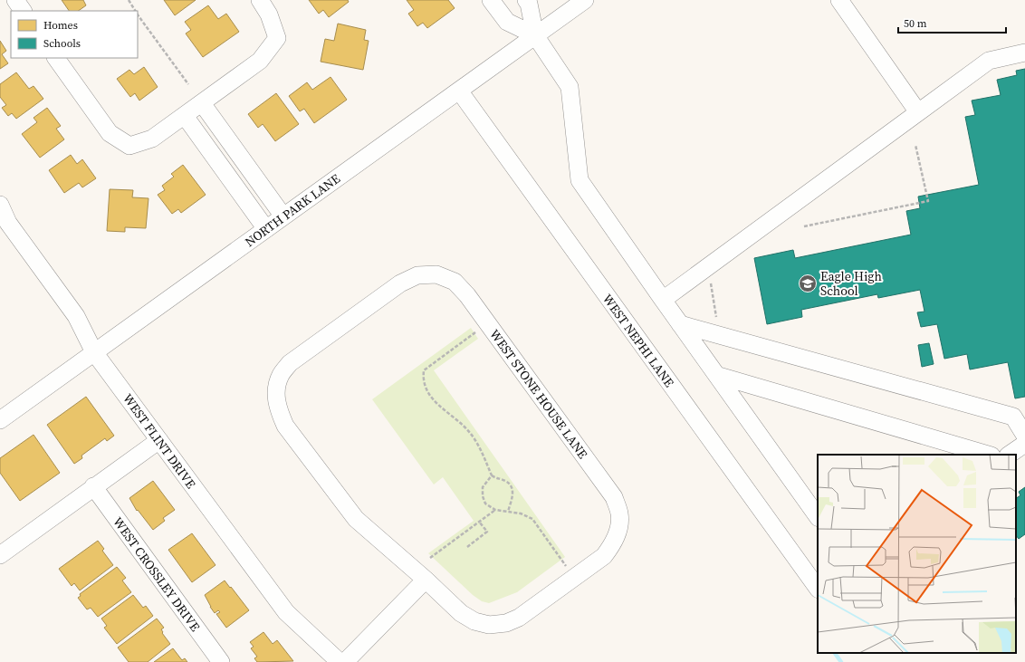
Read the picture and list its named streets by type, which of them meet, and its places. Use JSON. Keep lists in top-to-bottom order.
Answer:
{
  "streets": {
    "street": [
      "NORTH PARK LANE",
      "WEST NEPHI LANE",
      "WEST STONE HOUSE LANE",
      "WEST FLINT DRIVE",
      "WEST CROSSLEY DRIVE"
    ]
  },
  "crossings": [
    ["NORTH PARK LANE", "WEST NEPHI LANE"],
    ["NORTH PARK LANE", "WEST FLINT DRIVE"]
  ],
  "places": {
    "school or university": ["Eagle High School"]
  },
  "legend": ["Homes", "Schools"],
  "scale_bar": "50 m"
}
